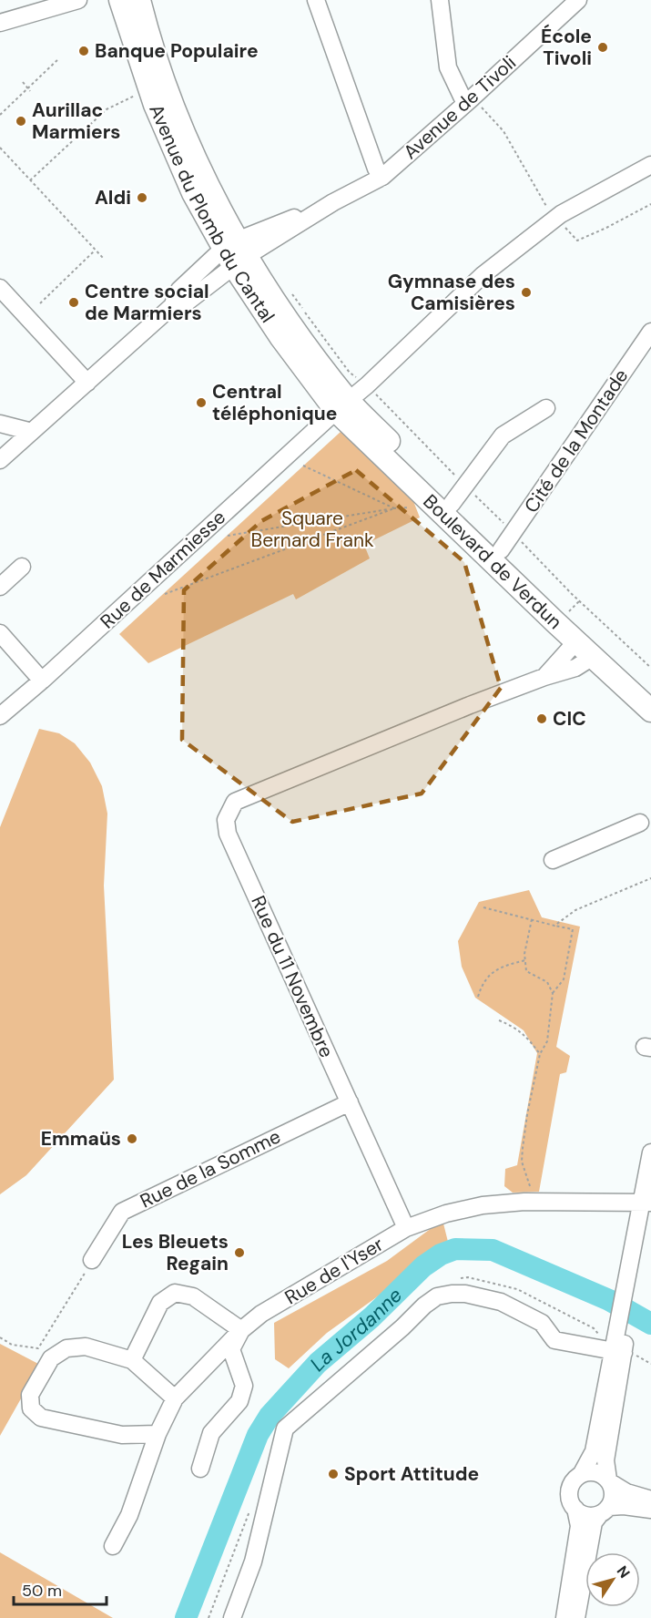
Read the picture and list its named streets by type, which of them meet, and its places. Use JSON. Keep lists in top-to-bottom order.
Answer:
{
  "streets": {
    "main road": ["Avenue du Plomb du Cantal", "Boulevard de Verdun"],
    "street": [
      "Avenue de Tivoli",
      "Cité de la Montade",
      "Rue de Marmiesse",
      "Rue du 11 Novembre",
      "Rue de la Somme",
      "Rue de l'Yser"
    ]
  },
  "crossings": [
    ["Avenue de Tivoli", "Avenue du Plomb du Cantal"],
    ["Avenue du Plomb du Cantal", "Boulevard de Verdun"],
    ["Avenue du Plomb du Cantal", "Rue de Marmiesse"],
    ["Cité de la Montade", "Boulevard de Verdun"],
    ["Boulevard de Verdun", "Rue de Marmiesse"],
    ["Boulevard de Verdun", "Rue du 11 Novembre"],
    ["Rue du 11 Novembre", "Rue de la Somme"],
    ["Rue du 11 Novembre", "Rue de l'Yser"]
  ],
  "water": ["La Jordanne"],
  "parks": ["Square Bernard Frank"],
  "places": [
    "École Tivoli",
    "Banque Populaire",
    "Aurillac Marmiers",
    "Aldi",
    "Gymnase des Camisières",
    "Centre social de Marmiers",
    "Central téléphonique",
    "CIC",
    "Emmaüs",
    "Les Bleuets Regain",
    "Sport Attitude"
  ],
  "scale_bar": "50 m",
  "north": "top right"
}
